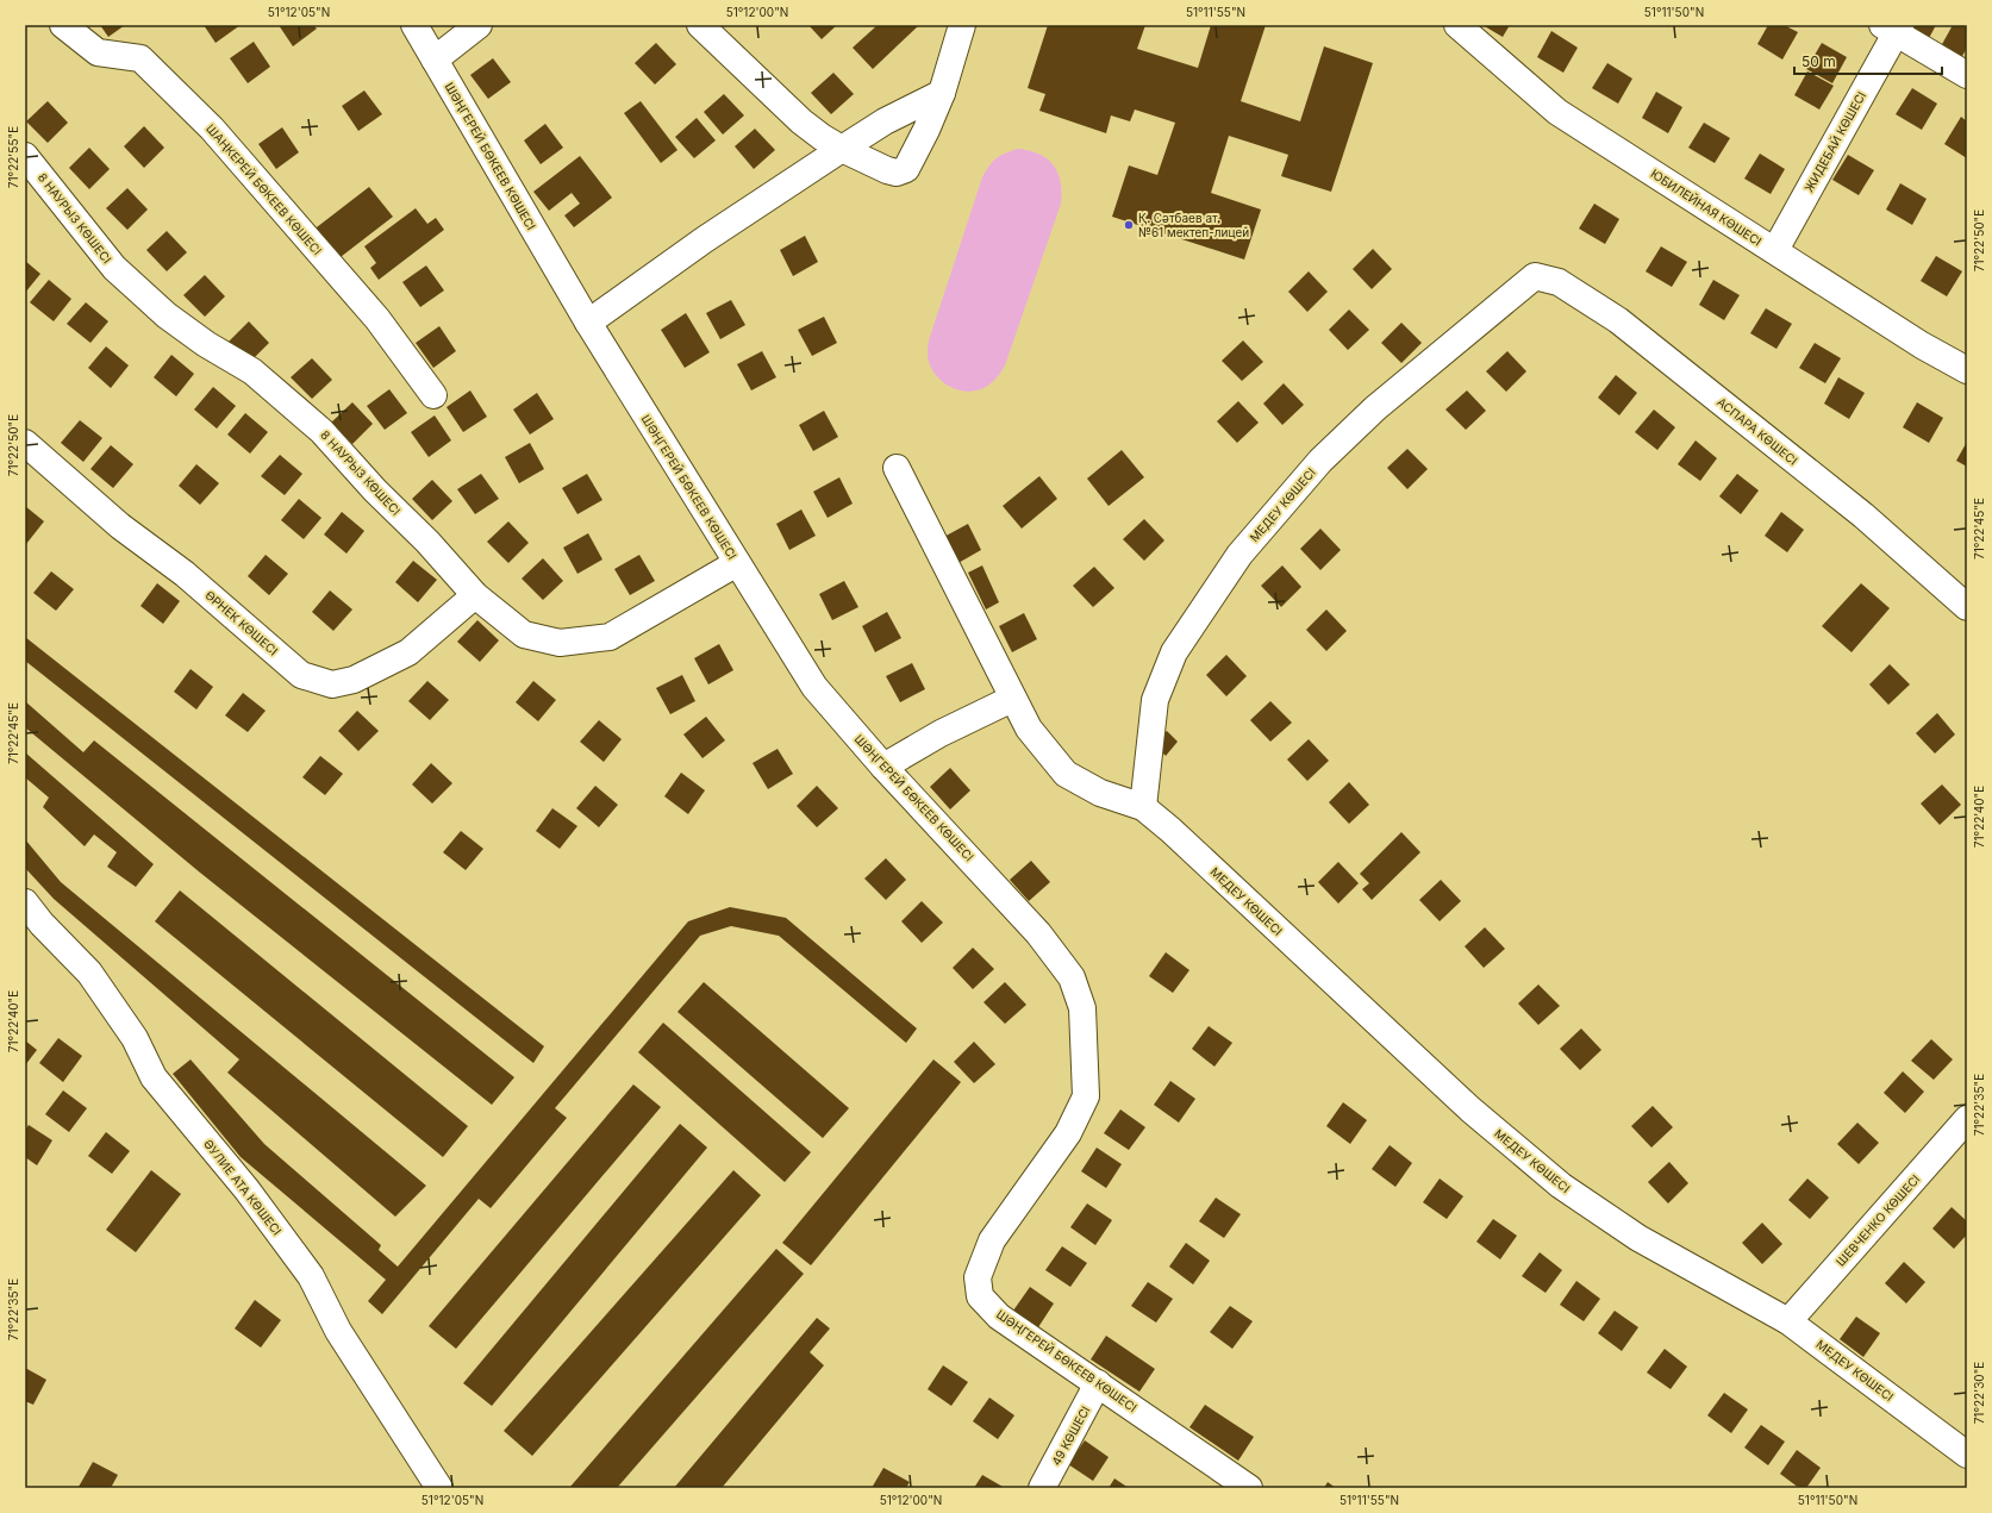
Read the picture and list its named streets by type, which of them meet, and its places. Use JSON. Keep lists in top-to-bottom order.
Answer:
{
  "streets": {
    "street": [
      "ЖИДЕБАЙ КӨШЕСІ",
      "ШӘҢГЕРЕЙ БӨКЕЕВ КӨШЕСІ",
      "ШАҢКЕРЕЙ БӨКЕЕВ КӨШЕСІ",
      "ЮБИЛЕЙНАЯ КӨШЕСІ",
      "8 НАУРЫЗ КӨШЕСІ",
      "АСПАРА КӨШЕСІ",
      "МЕДЕУ КӨШЕСІ",
      "ӨРНЕК КӨШЕСІ",
      "ӘУЛИЕ АТА КӨШЕСІ",
      "ШЕВЧЕНКО КӨШЕСІ",
      "49 КӨШЕСІ"
    ]
  },
  "crossings": [
    ["ЖИДЕБАЙ КӨШЕСІ", "ЮБИЛЕЙНАЯ КӨШЕСІ"],
    ["ШӘҢГЕРЕЙ БӨКЕЕВ КӨШЕСІ", "8 НАУРЫЗ КӨШЕСІ"],
    ["ШӘҢГЕРЕЙ БӨКЕЕВ КӨШЕСІ", "49 КӨШЕСІ"],
    ["8 НАУРЫЗ КӨШЕСІ", "ӨРНЕК КӨШЕСІ"],
    ["АСПАРА КӨШЕСІ", "МЕДЕУ КӨШЕСІ"],
    ["МЕДЕУ КӨШЕСІ", "ШЕВЧЕНКО КӨШЕСІ"]
  ],
  "places": ["Қ. Сәтбаев ат. №61 мектеп-лицей"],
  "scale_bar": "50 m",
  "coordinates": [
    "51°12'05\"N",
    "51°12'00\"N",
    "51°11'55\"N",
    "51°11'50\"N",
    "71°22'55\"E",
    "71°22'50\"E",
    "71°22'45\"E",
    "71°22'40\"E",
    "71°22'35\"E",
    "71°22'30\"E"
  ]
}
